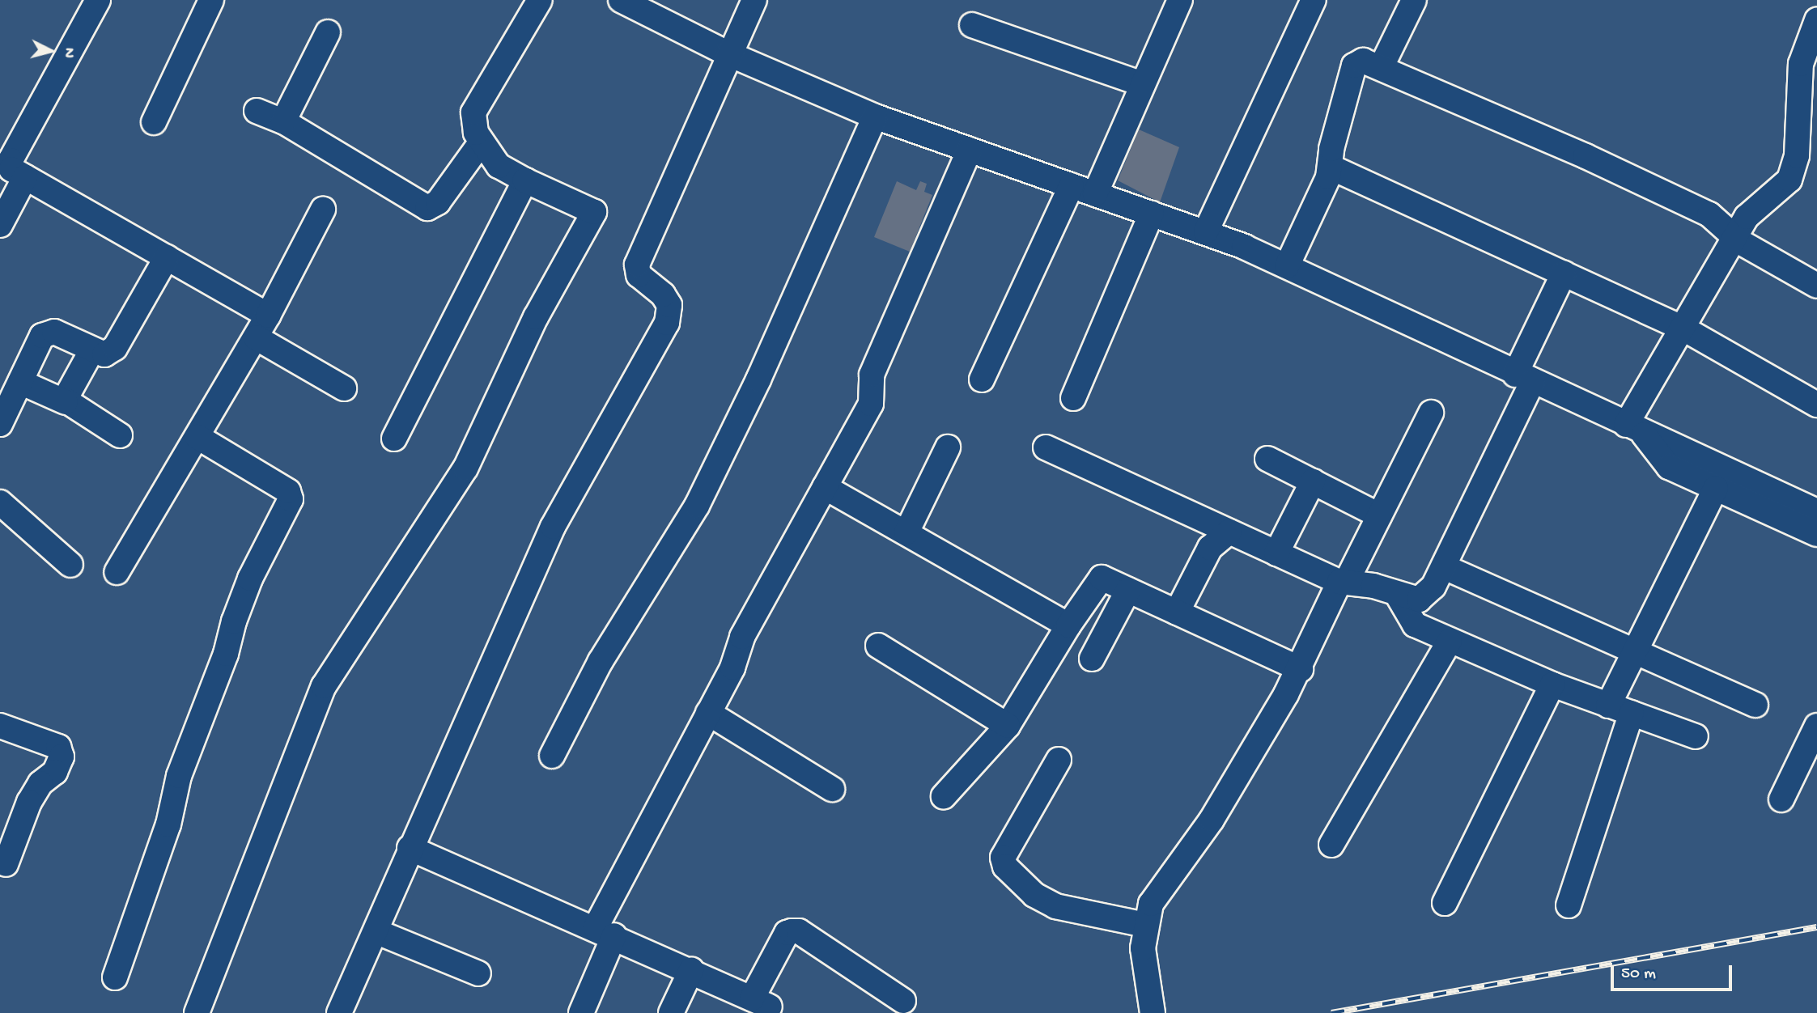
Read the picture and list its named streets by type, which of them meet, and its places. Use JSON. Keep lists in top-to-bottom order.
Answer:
{
  "scale_bar": "50 m",
  "north": "right"
}
